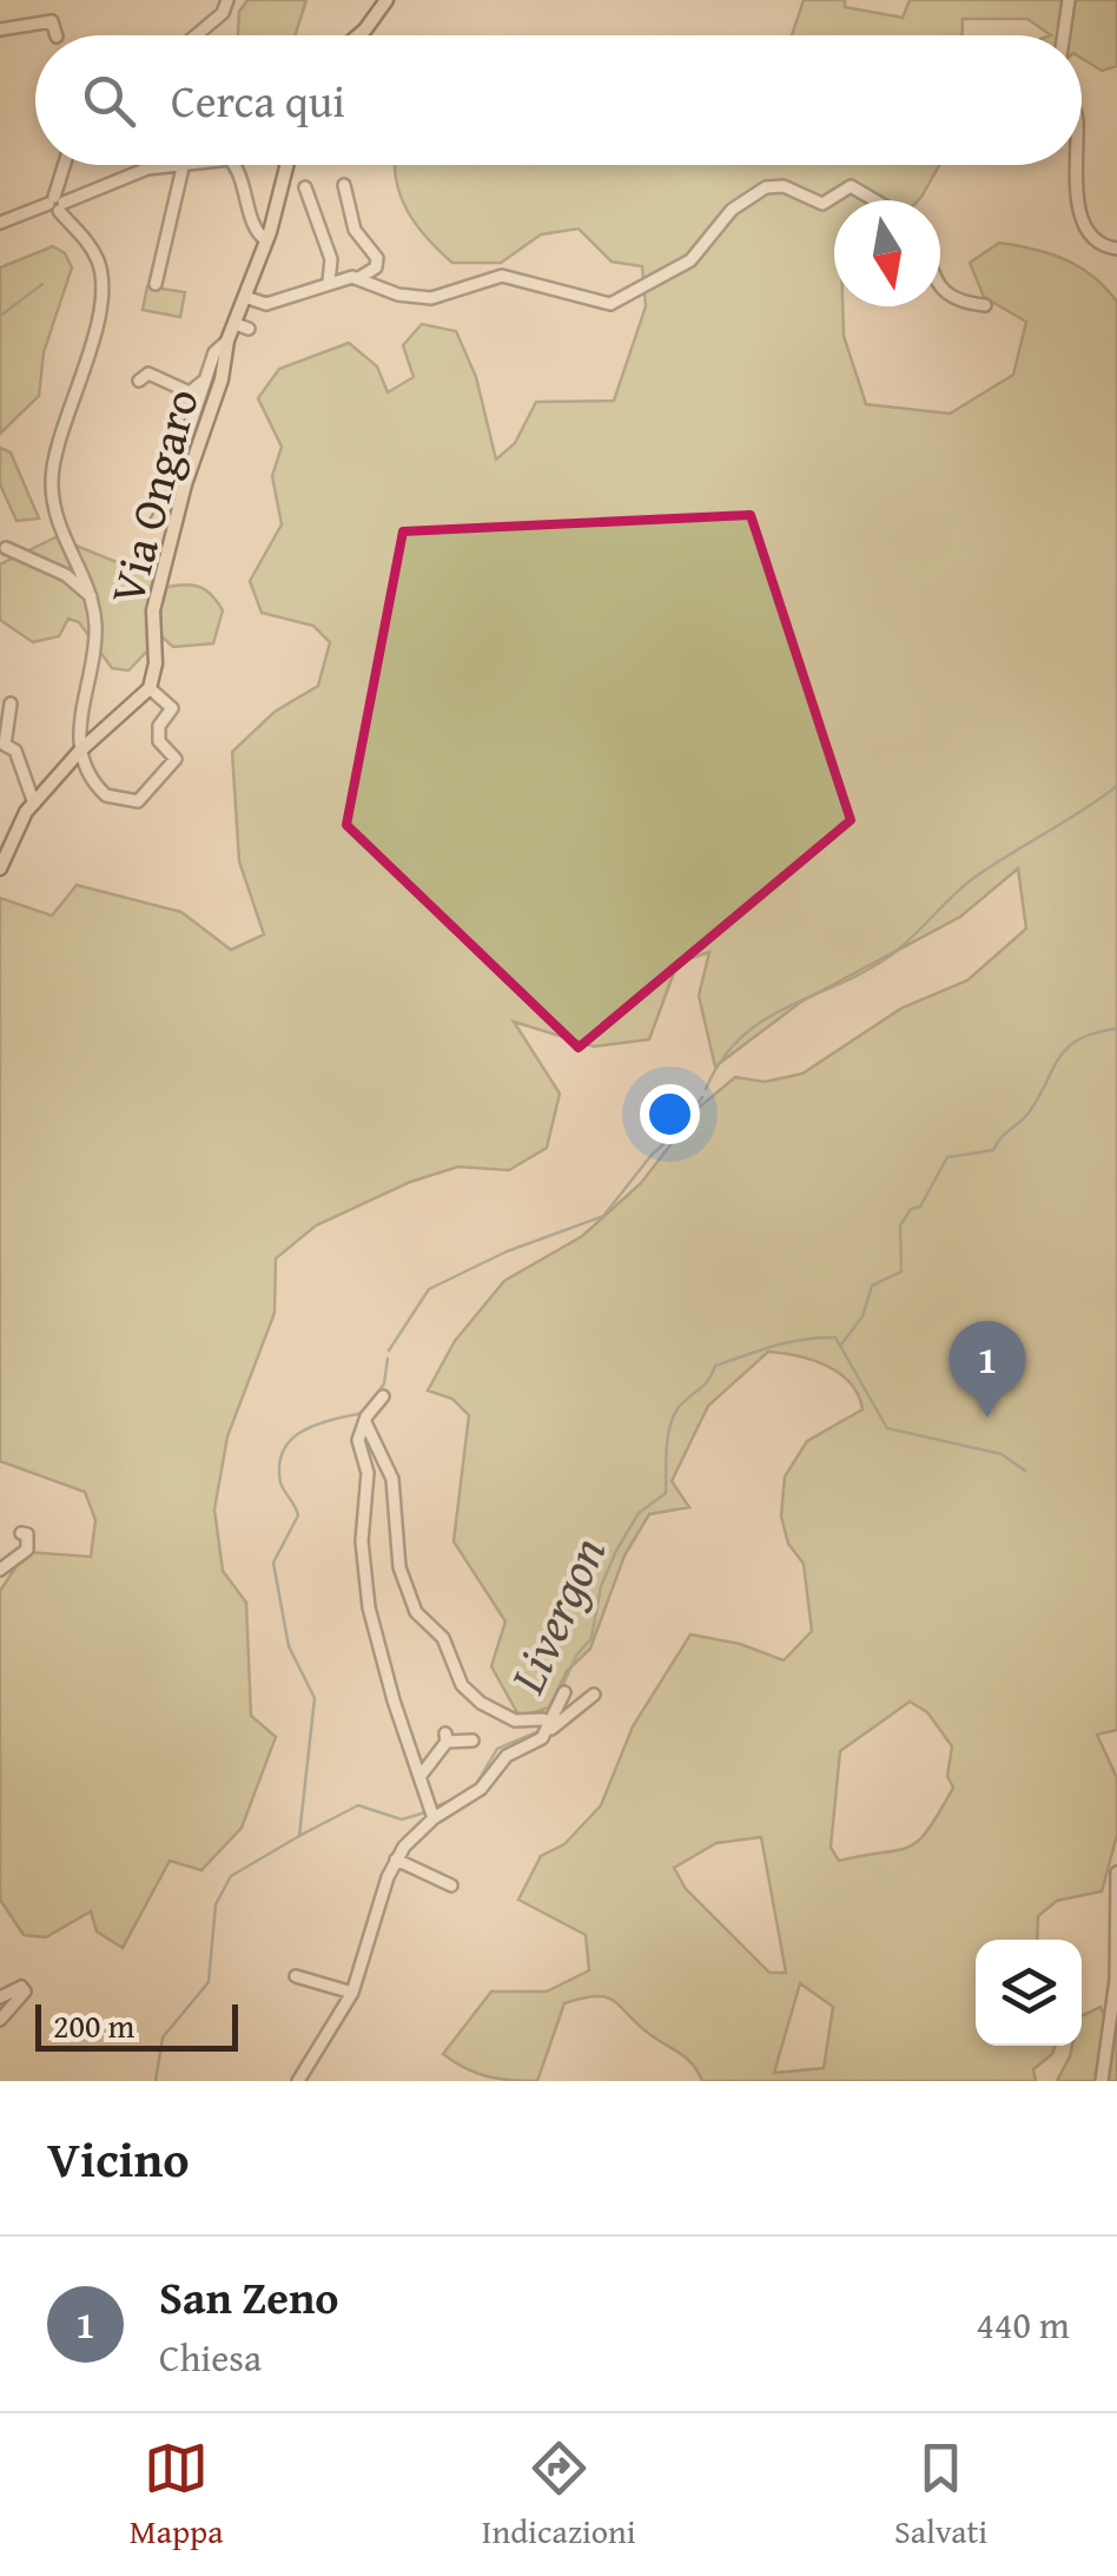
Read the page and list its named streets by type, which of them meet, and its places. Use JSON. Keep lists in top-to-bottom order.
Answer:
{
  "streets": {
    "main road": ["Via Ongaro"]
  },
  "water": ["Livergon"],
  "scale_bar": "200 m",
  "north": "bottom",
  "page": {
    "search": "Cerca qui",
    "pins": "1",
    "scale": "200 m",
    "heading": "Vicino",
    "list": [
      {
        "mark": "1",
        "name": "San Zeno",
        "note": "Chiesa",
        "value": "440 m"
      }
    ],
    "nav": ["Mappa", "Indicazioni", "Salvati"]
  }
}
